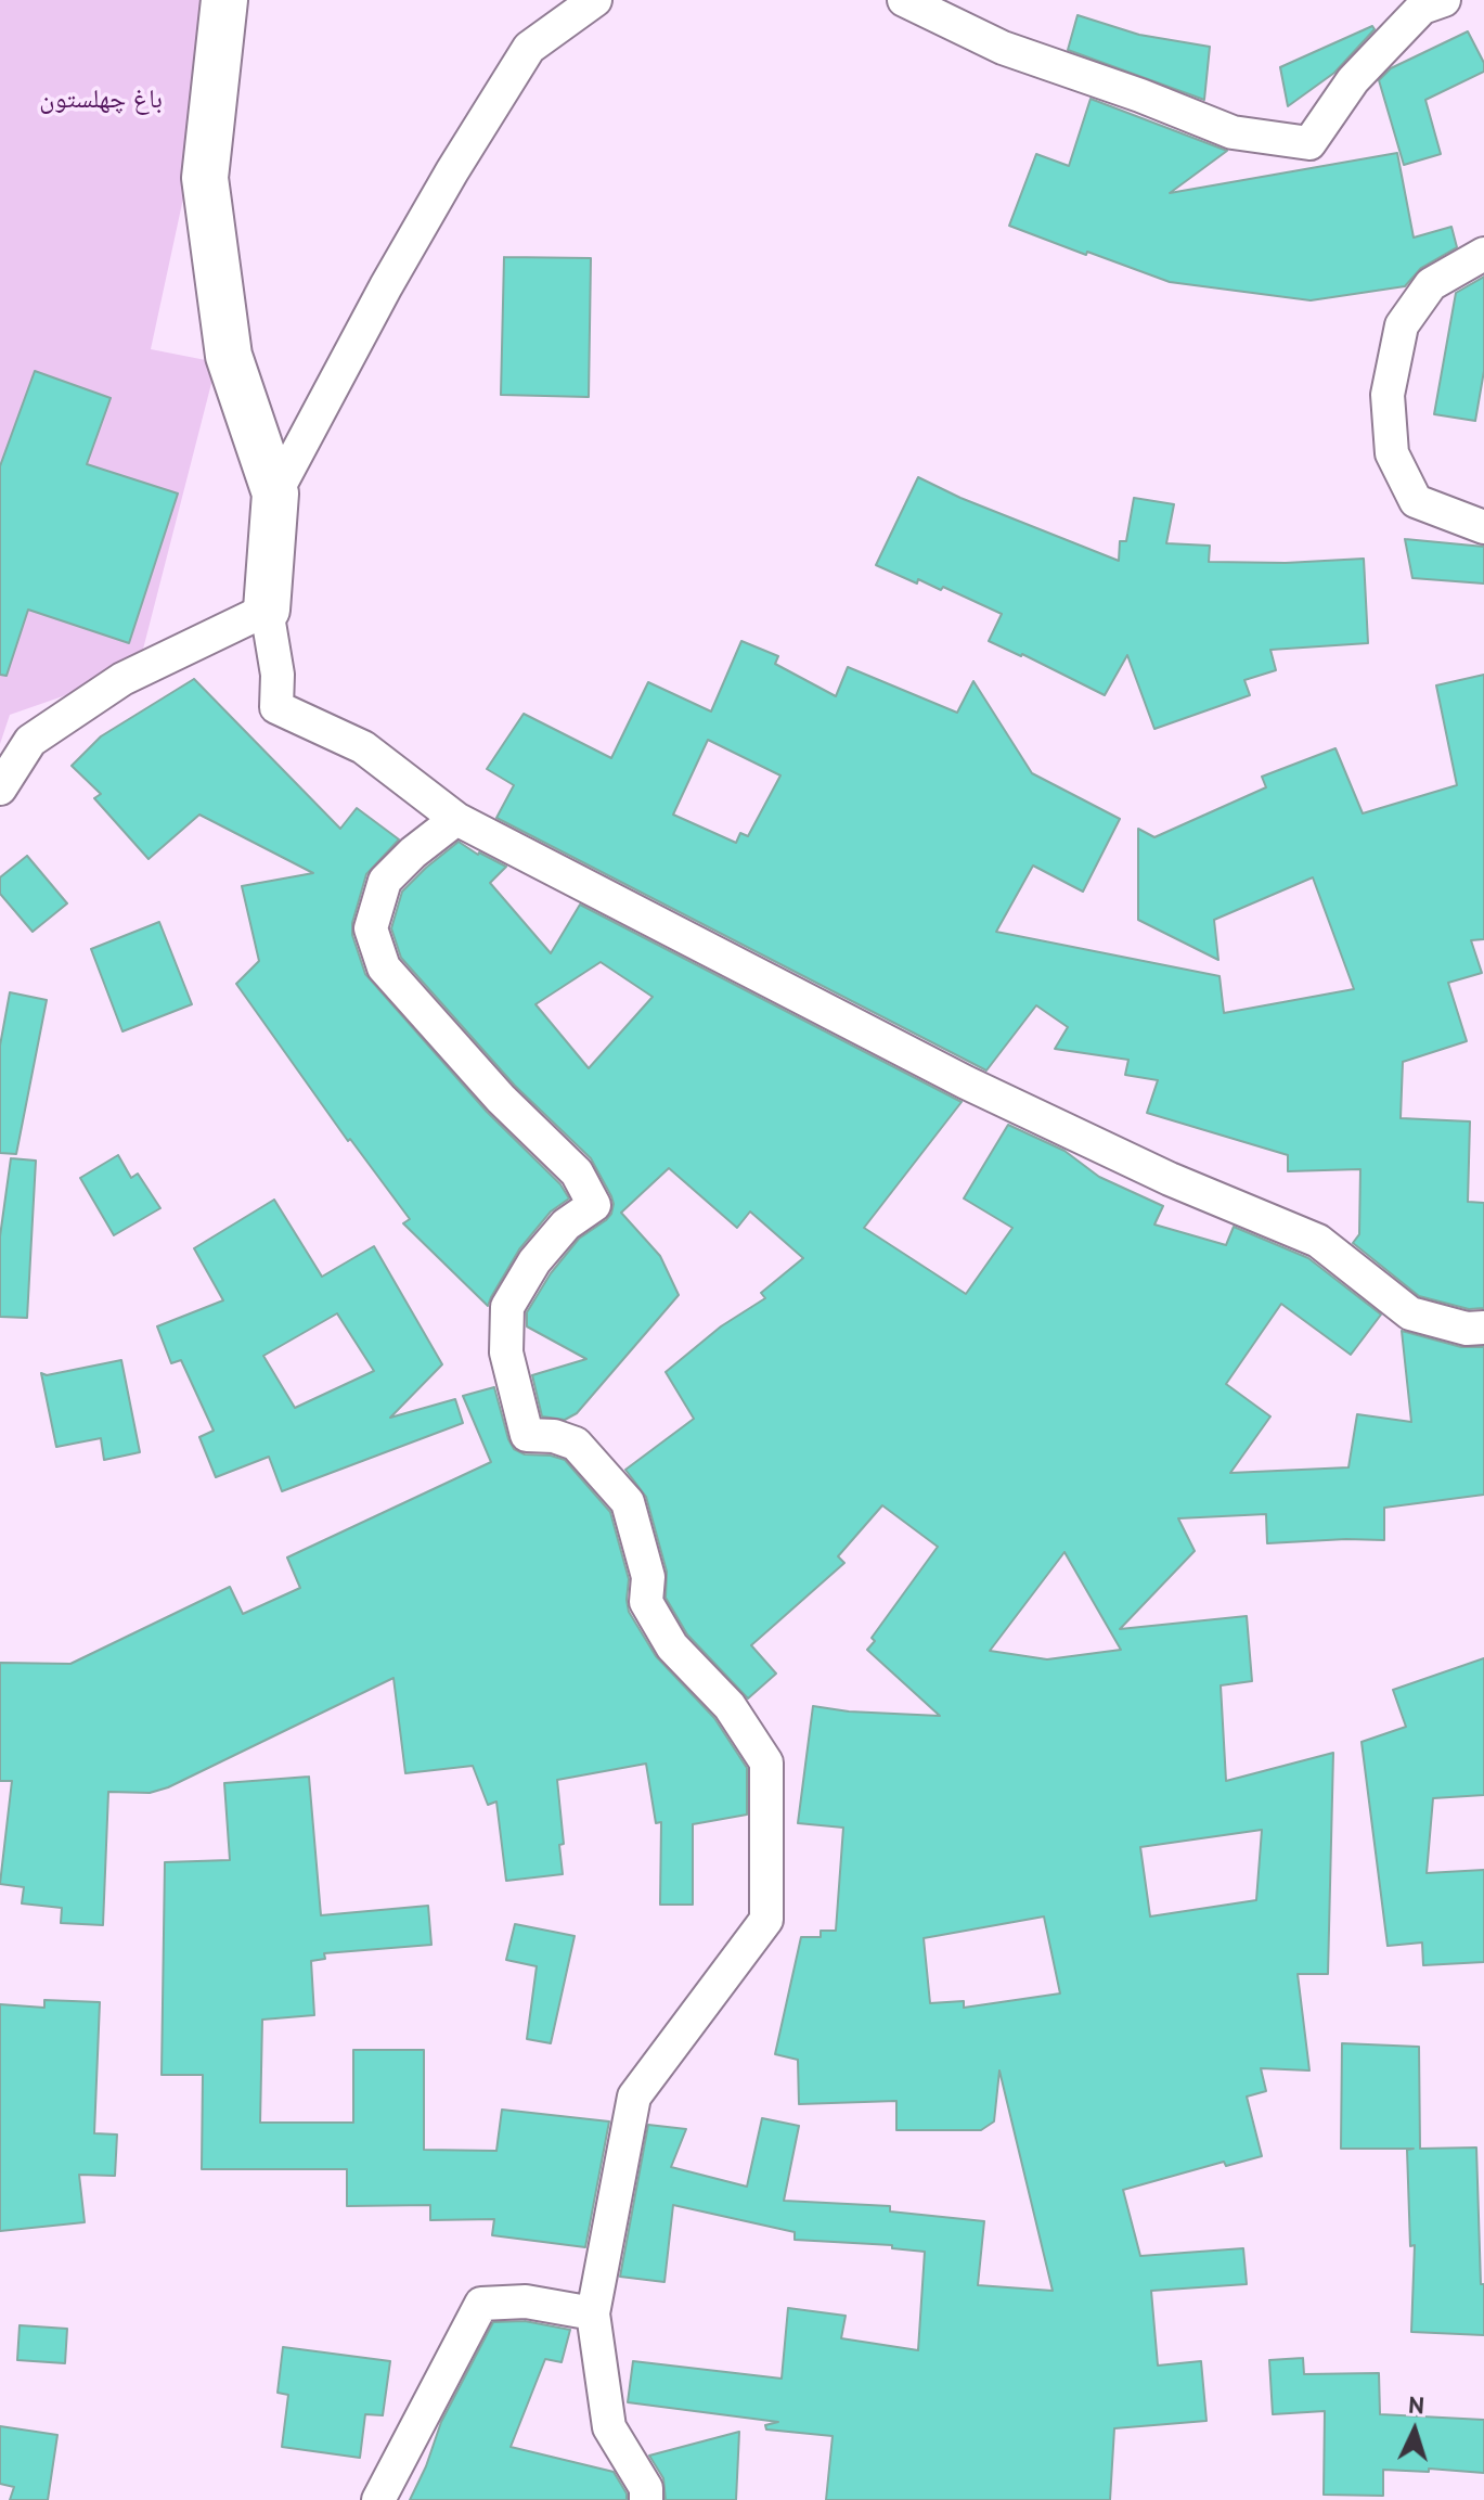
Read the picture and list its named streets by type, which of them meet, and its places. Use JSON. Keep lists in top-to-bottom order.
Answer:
{
  "parks": ["باغ چهلستون"],
  "north": "top"
}
